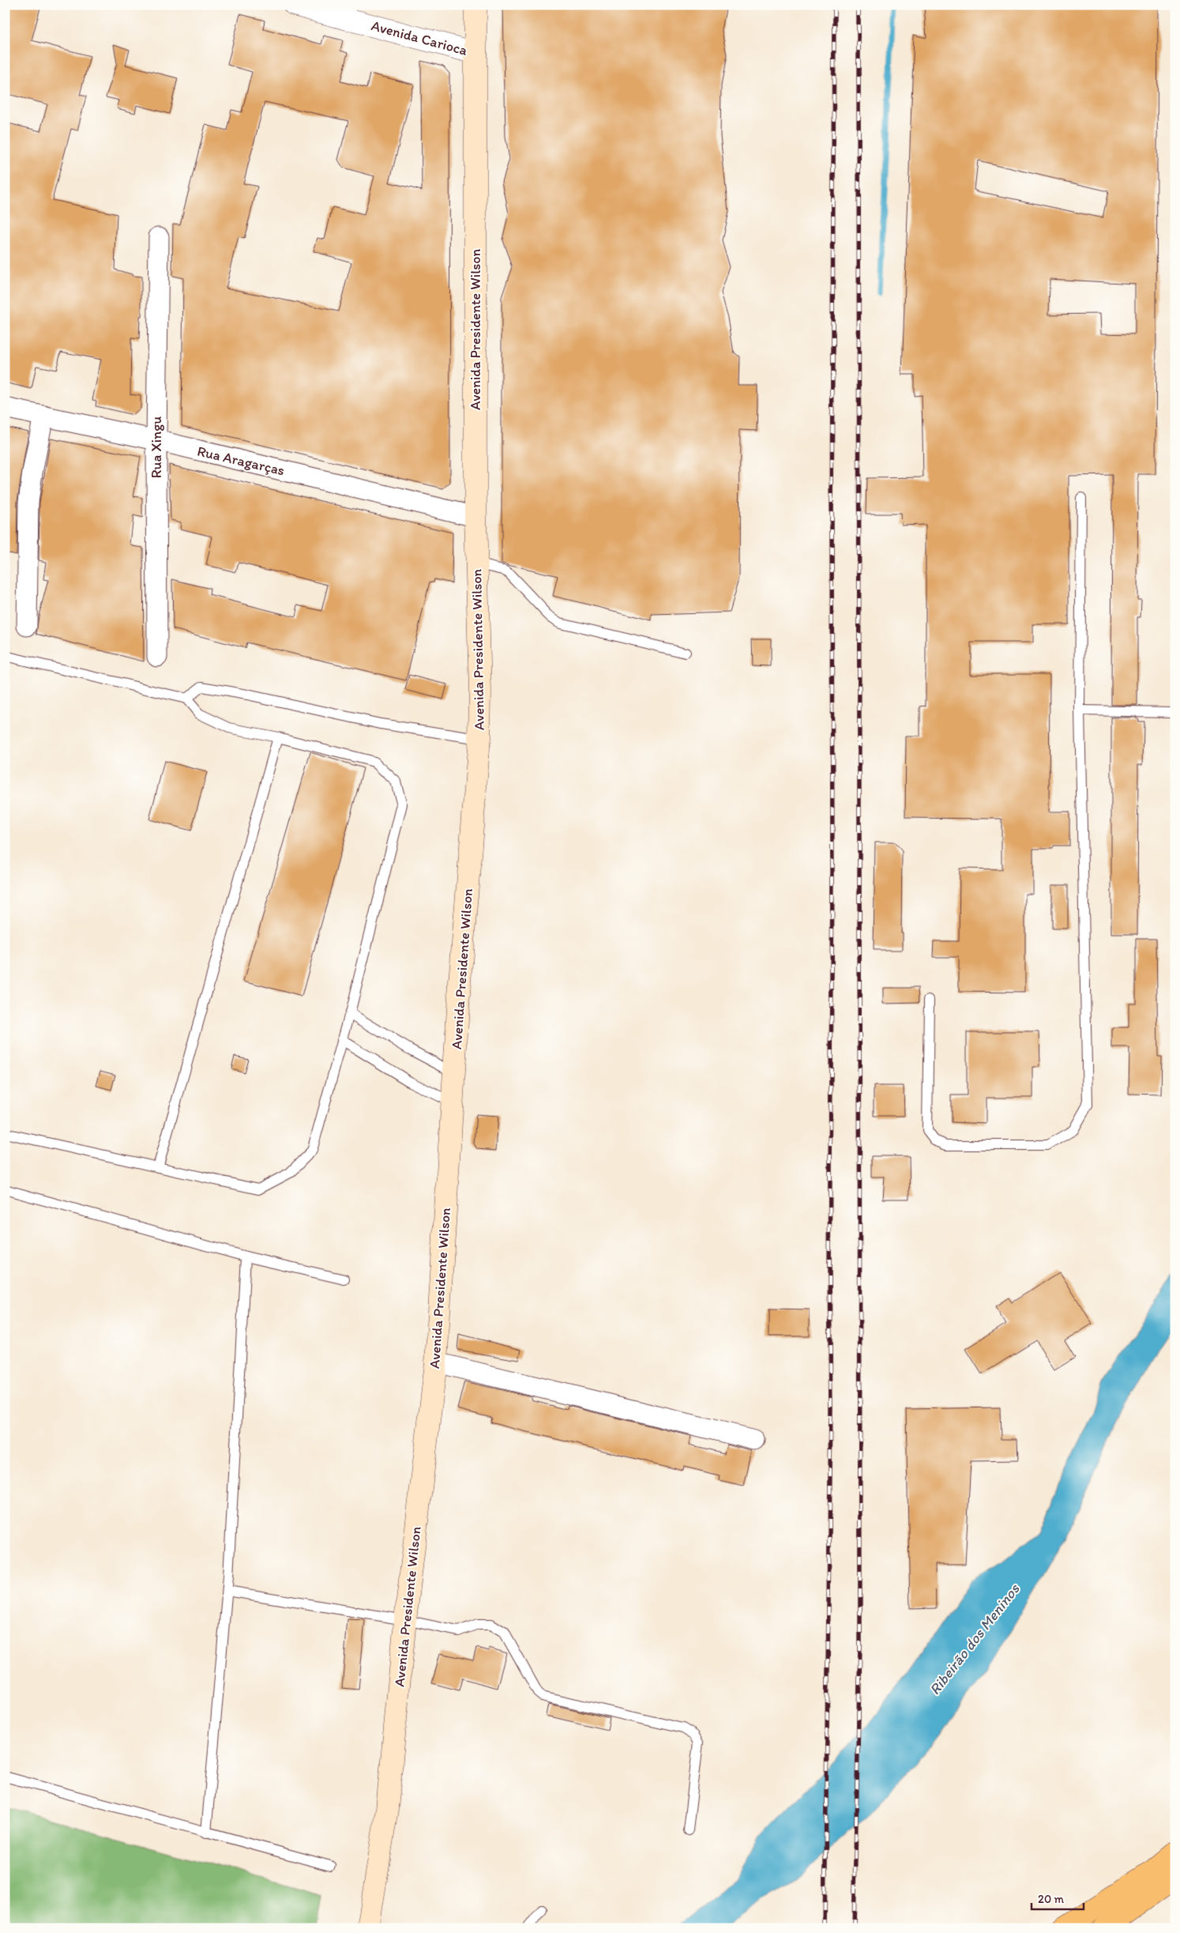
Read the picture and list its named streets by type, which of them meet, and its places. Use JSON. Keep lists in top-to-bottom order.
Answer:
{
  "streets": {
    "main road": ["Avenida Presidente Wilson"],
    "street": ["Avenida Carioca", "Rua Xingu", "Rua Aragarças"]
  },
  "crossings": [
    ["Avenida Carioca", "Avenida Presidente Wilson"],
    ["Avenida Presidente Wilson", "Rua Aragarças"],
    ["Rua Xingu", "Rua Aragarças"]
  ],
  "water": ["Ribeirão dos Meninos"],
  "scale_bar": "20 m"
}
